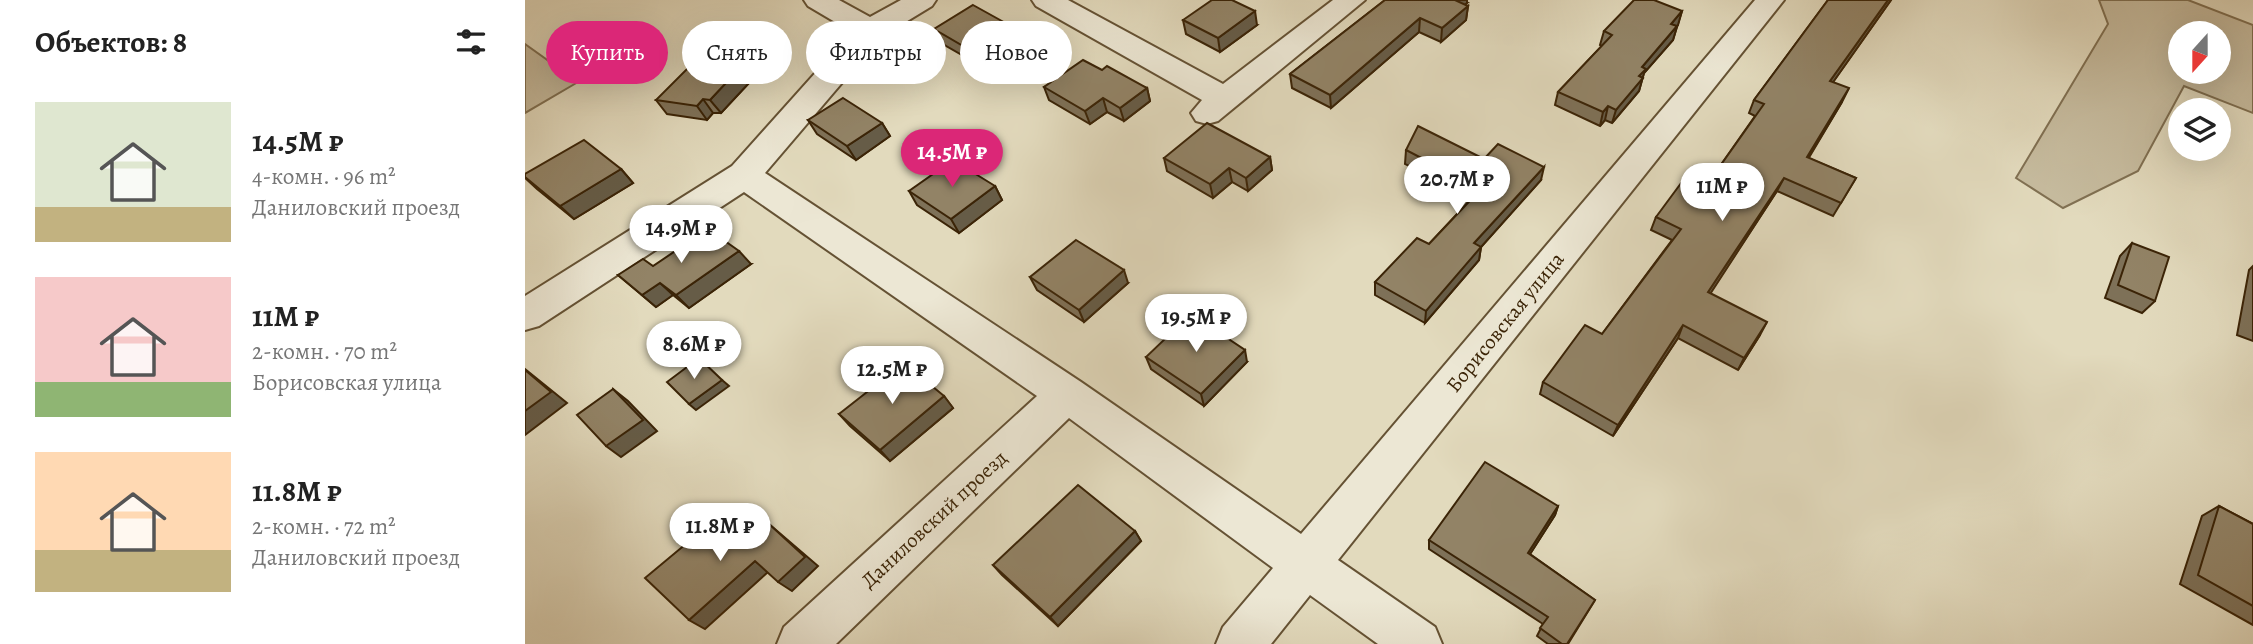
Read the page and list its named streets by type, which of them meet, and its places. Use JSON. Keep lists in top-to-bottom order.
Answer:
{
  "streets": {
    "street": ["Борисовская улица", "Даниловский проезд"]
  },
  "north": "bottom",
  "page": {
    "heading": "Объектов: 8",
    "chip": [
      "Купить",
      "Снять",
      "Фильтры",
      "Новое"
    ],
    "list": [
      {
        "name": "14.5M ₽",
        "note": "4-комн. · 96 m² · Даниловский проезд"
      },
      {
        "name": "11M ₽",
        "note": "2-комн. · 70 m² · Борисовская улица"
      },
      {
        "name": "11.8M ₽",
        "note": "2-комн. · 72 m² · Даниловский проезд"
      }
    ],
    "price": [
      "14.5M ₽",
      "20.7M ₽",
      "11M ₽",
      "14.9M ₽",
      "19.5M ₽",
      "8.6M ₽",
      "12.5M ₽",
      "11.8M ₽"
    ]
  }
}
